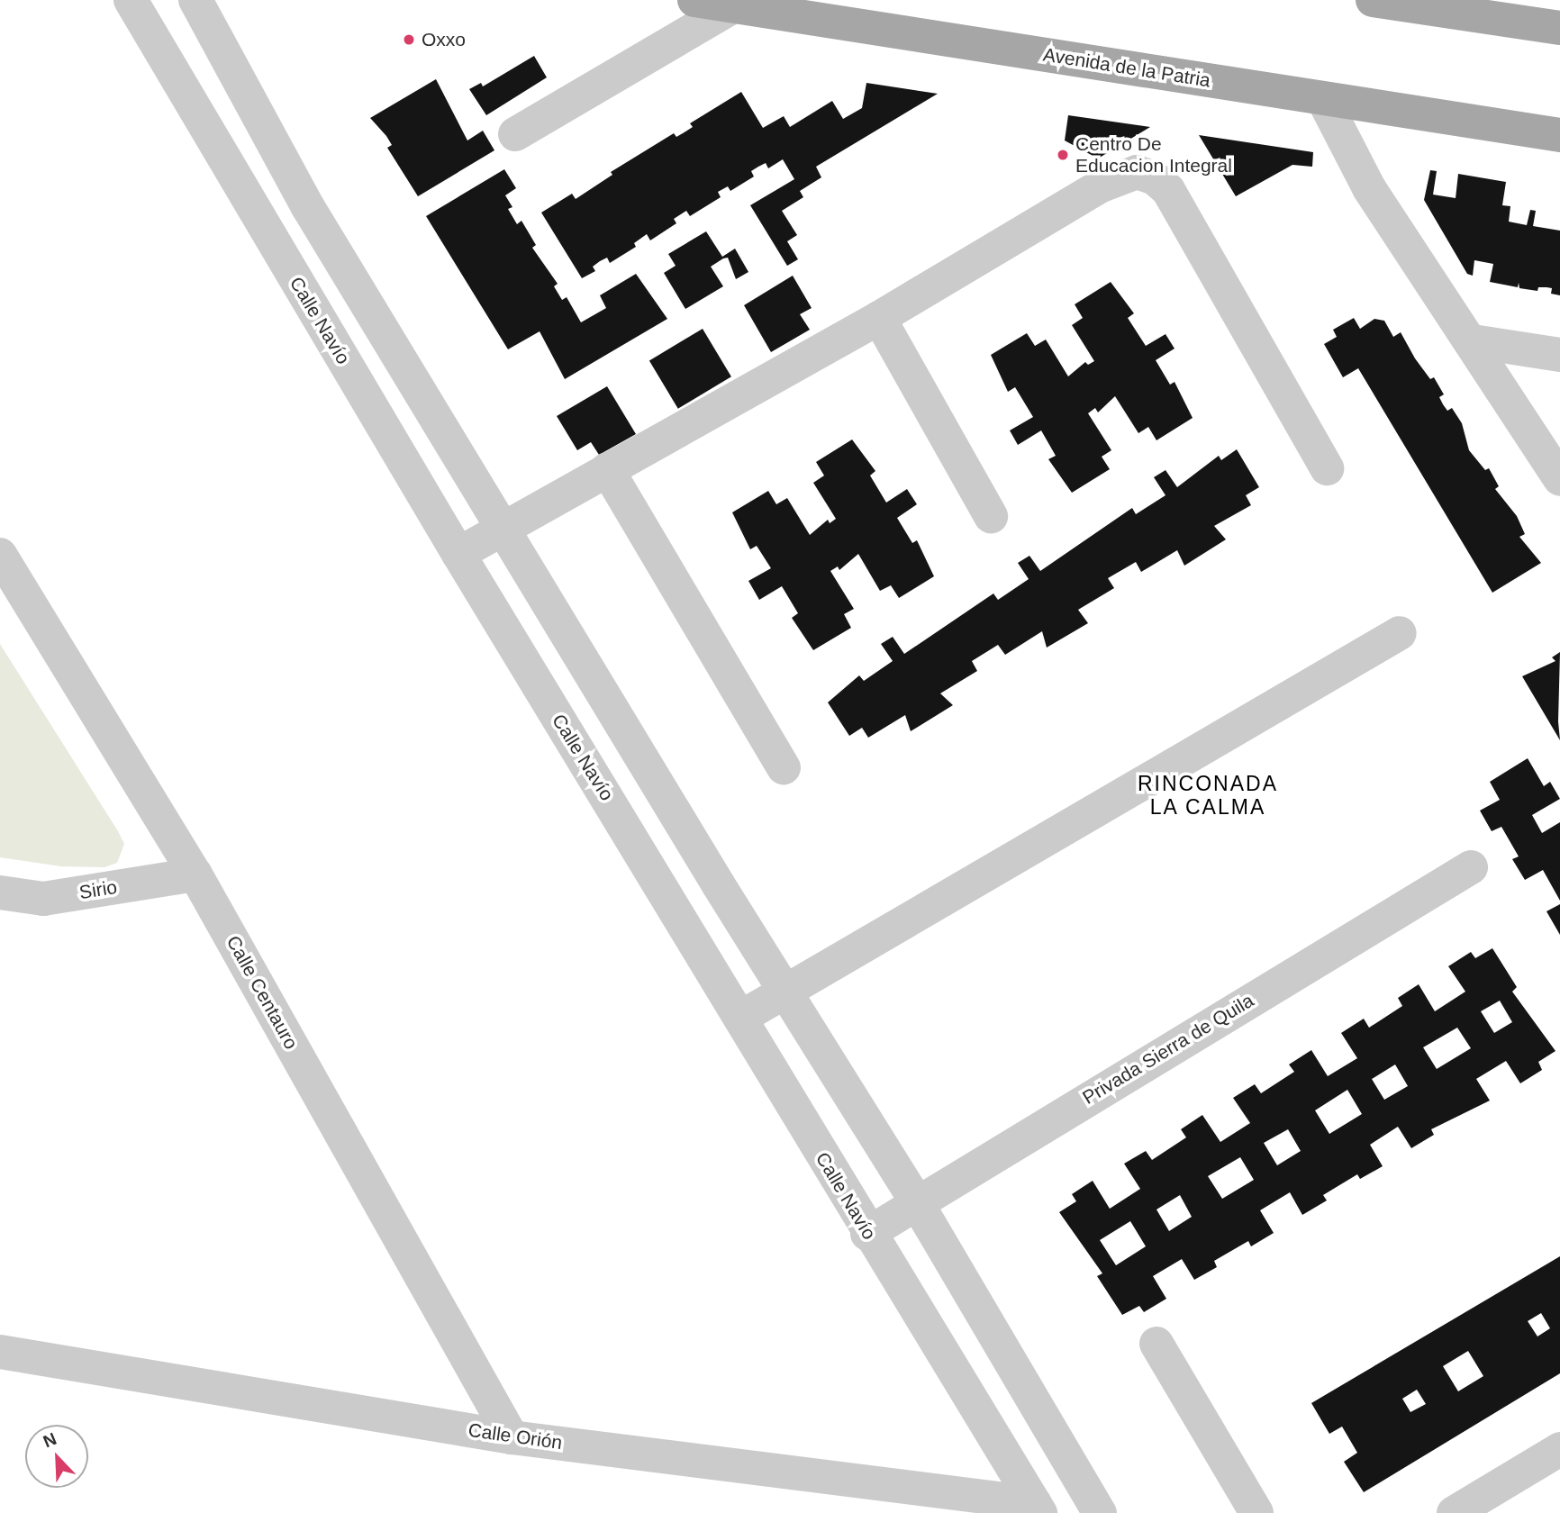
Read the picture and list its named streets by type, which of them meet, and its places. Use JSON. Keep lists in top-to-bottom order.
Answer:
{
  "streets": {
    "main road": ["Avenida de la Patria"],
    "street": [
      "Calle Navío",
      "Sirio",
      "Calle Centauro",
      "Privada Sierra de Quila",
      "Calle Orión"
    ]
  },
  "crossings": [
    ["Calle Navío", "Privada Sierra de Quila"],
    ["Calle Navío", "Calle Orión"],
    ["Sirio", "Calle Centauro"],
    ["Calle Centauro", "Calle Orión"]
  ],
  "districts": ["RINCONADA LA CALMA"],
  "places": ["Oxxo", "Centro De Educacion Integral"],
  "north": "top left"
}
